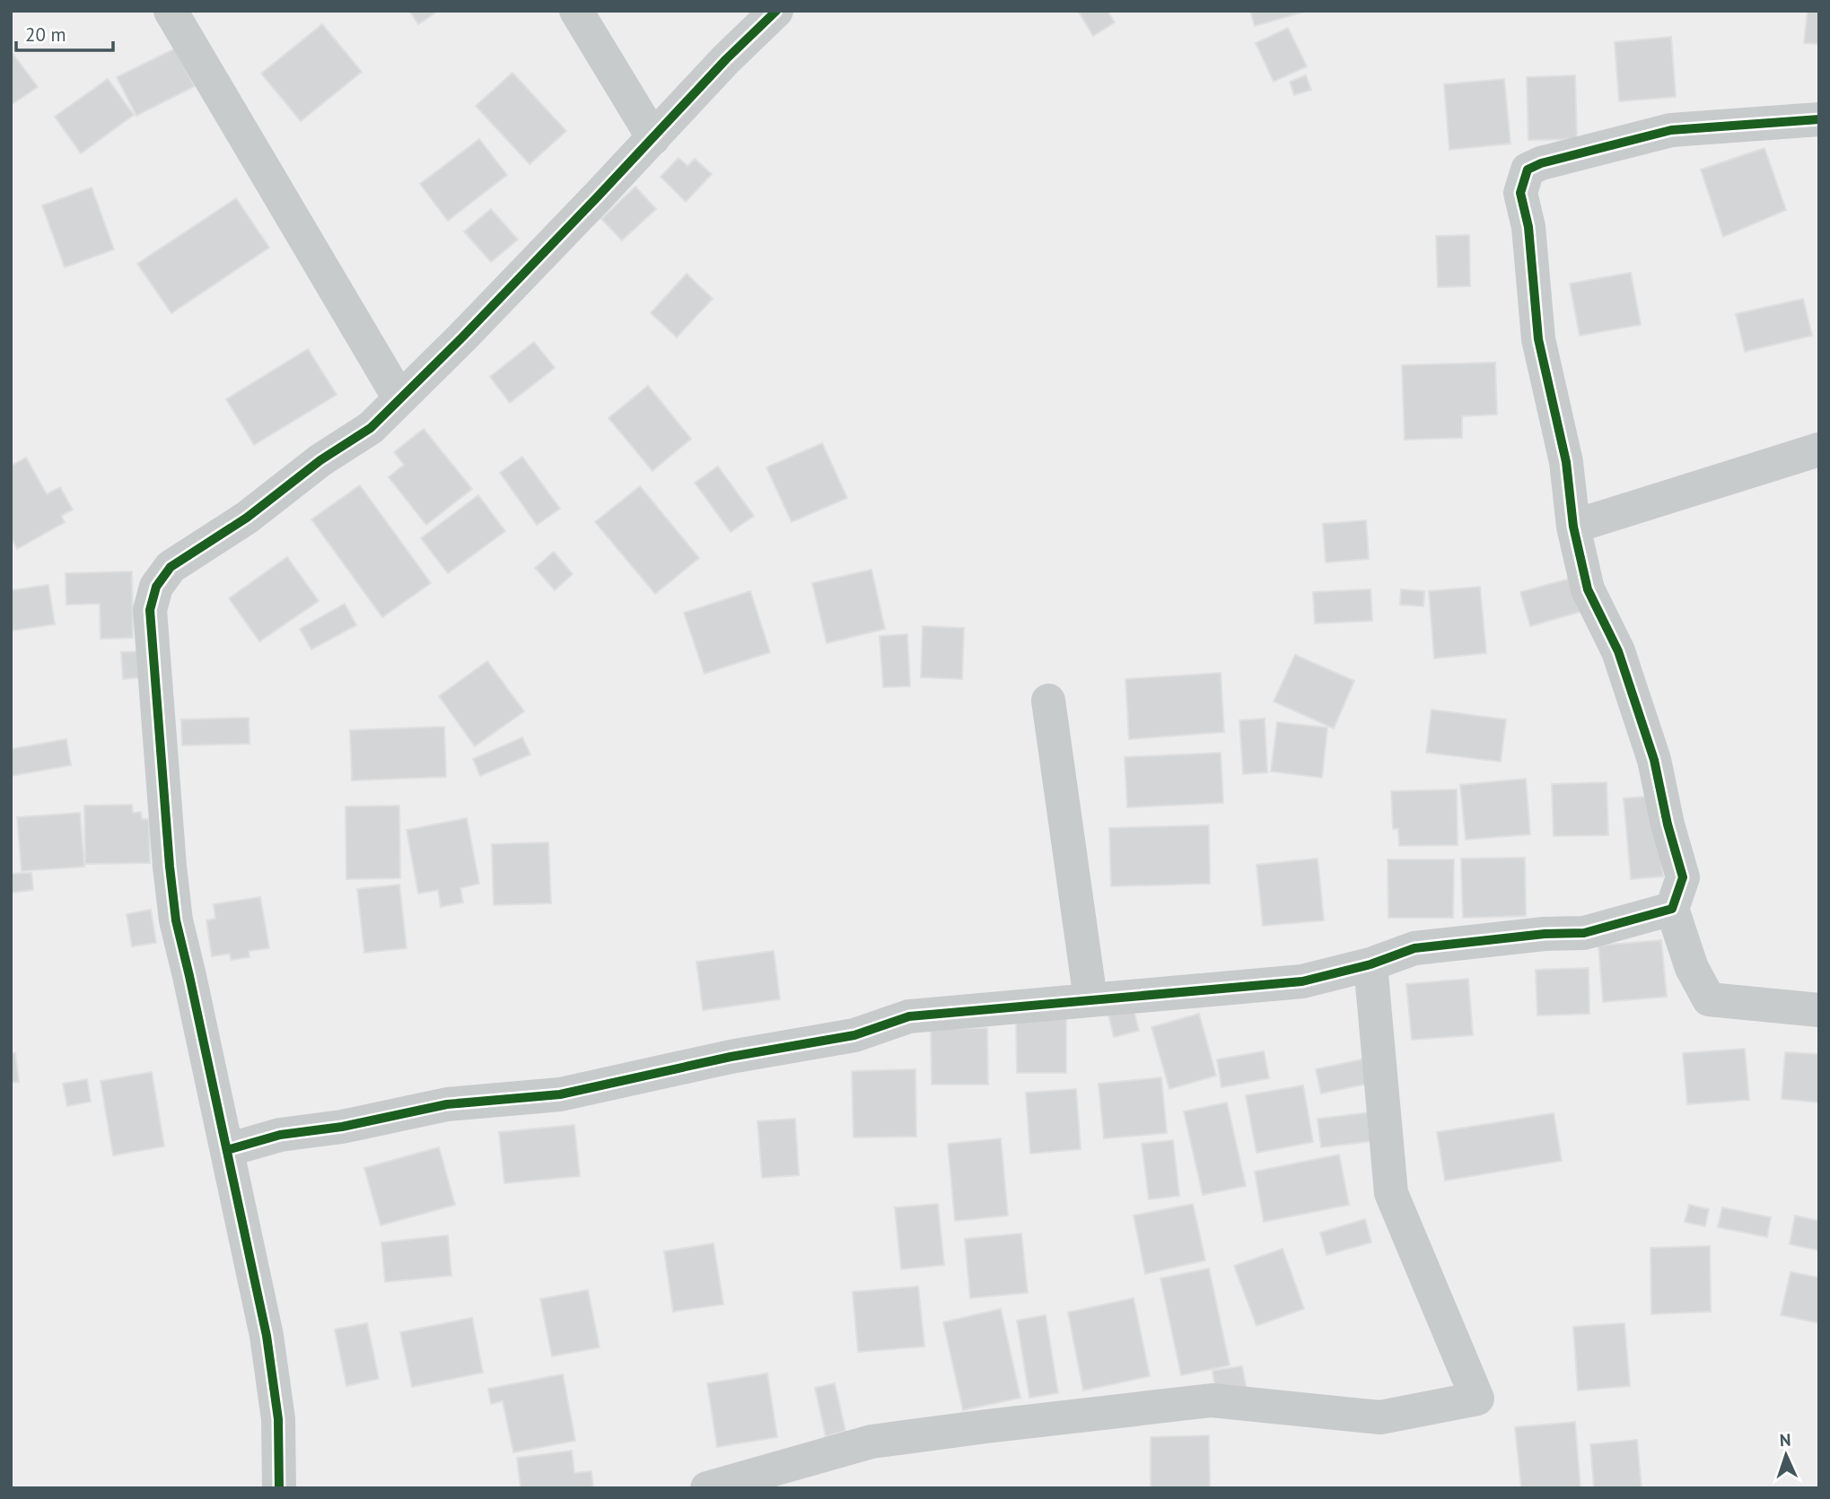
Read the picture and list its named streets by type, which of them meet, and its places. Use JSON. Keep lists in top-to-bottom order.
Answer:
{
  "scale_bar": "20 m",
  "north": "top"
}
